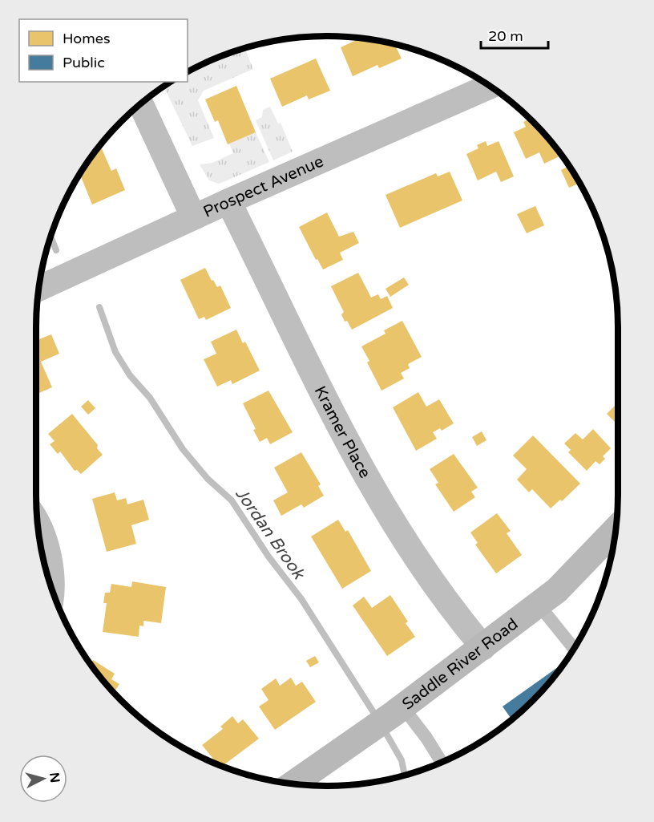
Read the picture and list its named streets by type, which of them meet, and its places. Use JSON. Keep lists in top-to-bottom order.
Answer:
{
  "streets": {
    "main road": ["Saddle River Road"],
    "street": ["Prospect Avenue", "Kramer Place"]
  },
  "crossings": [
    ["Prospect Avenue", "Kramer Place"],
    ["Kramer Place", "Saddle River Road"]
  ],
  "water": ["Jordan Brook"],
  "legend": ["Homes", "Public"],
  "scale_bar": "20 m",
  "north": "right"
}
